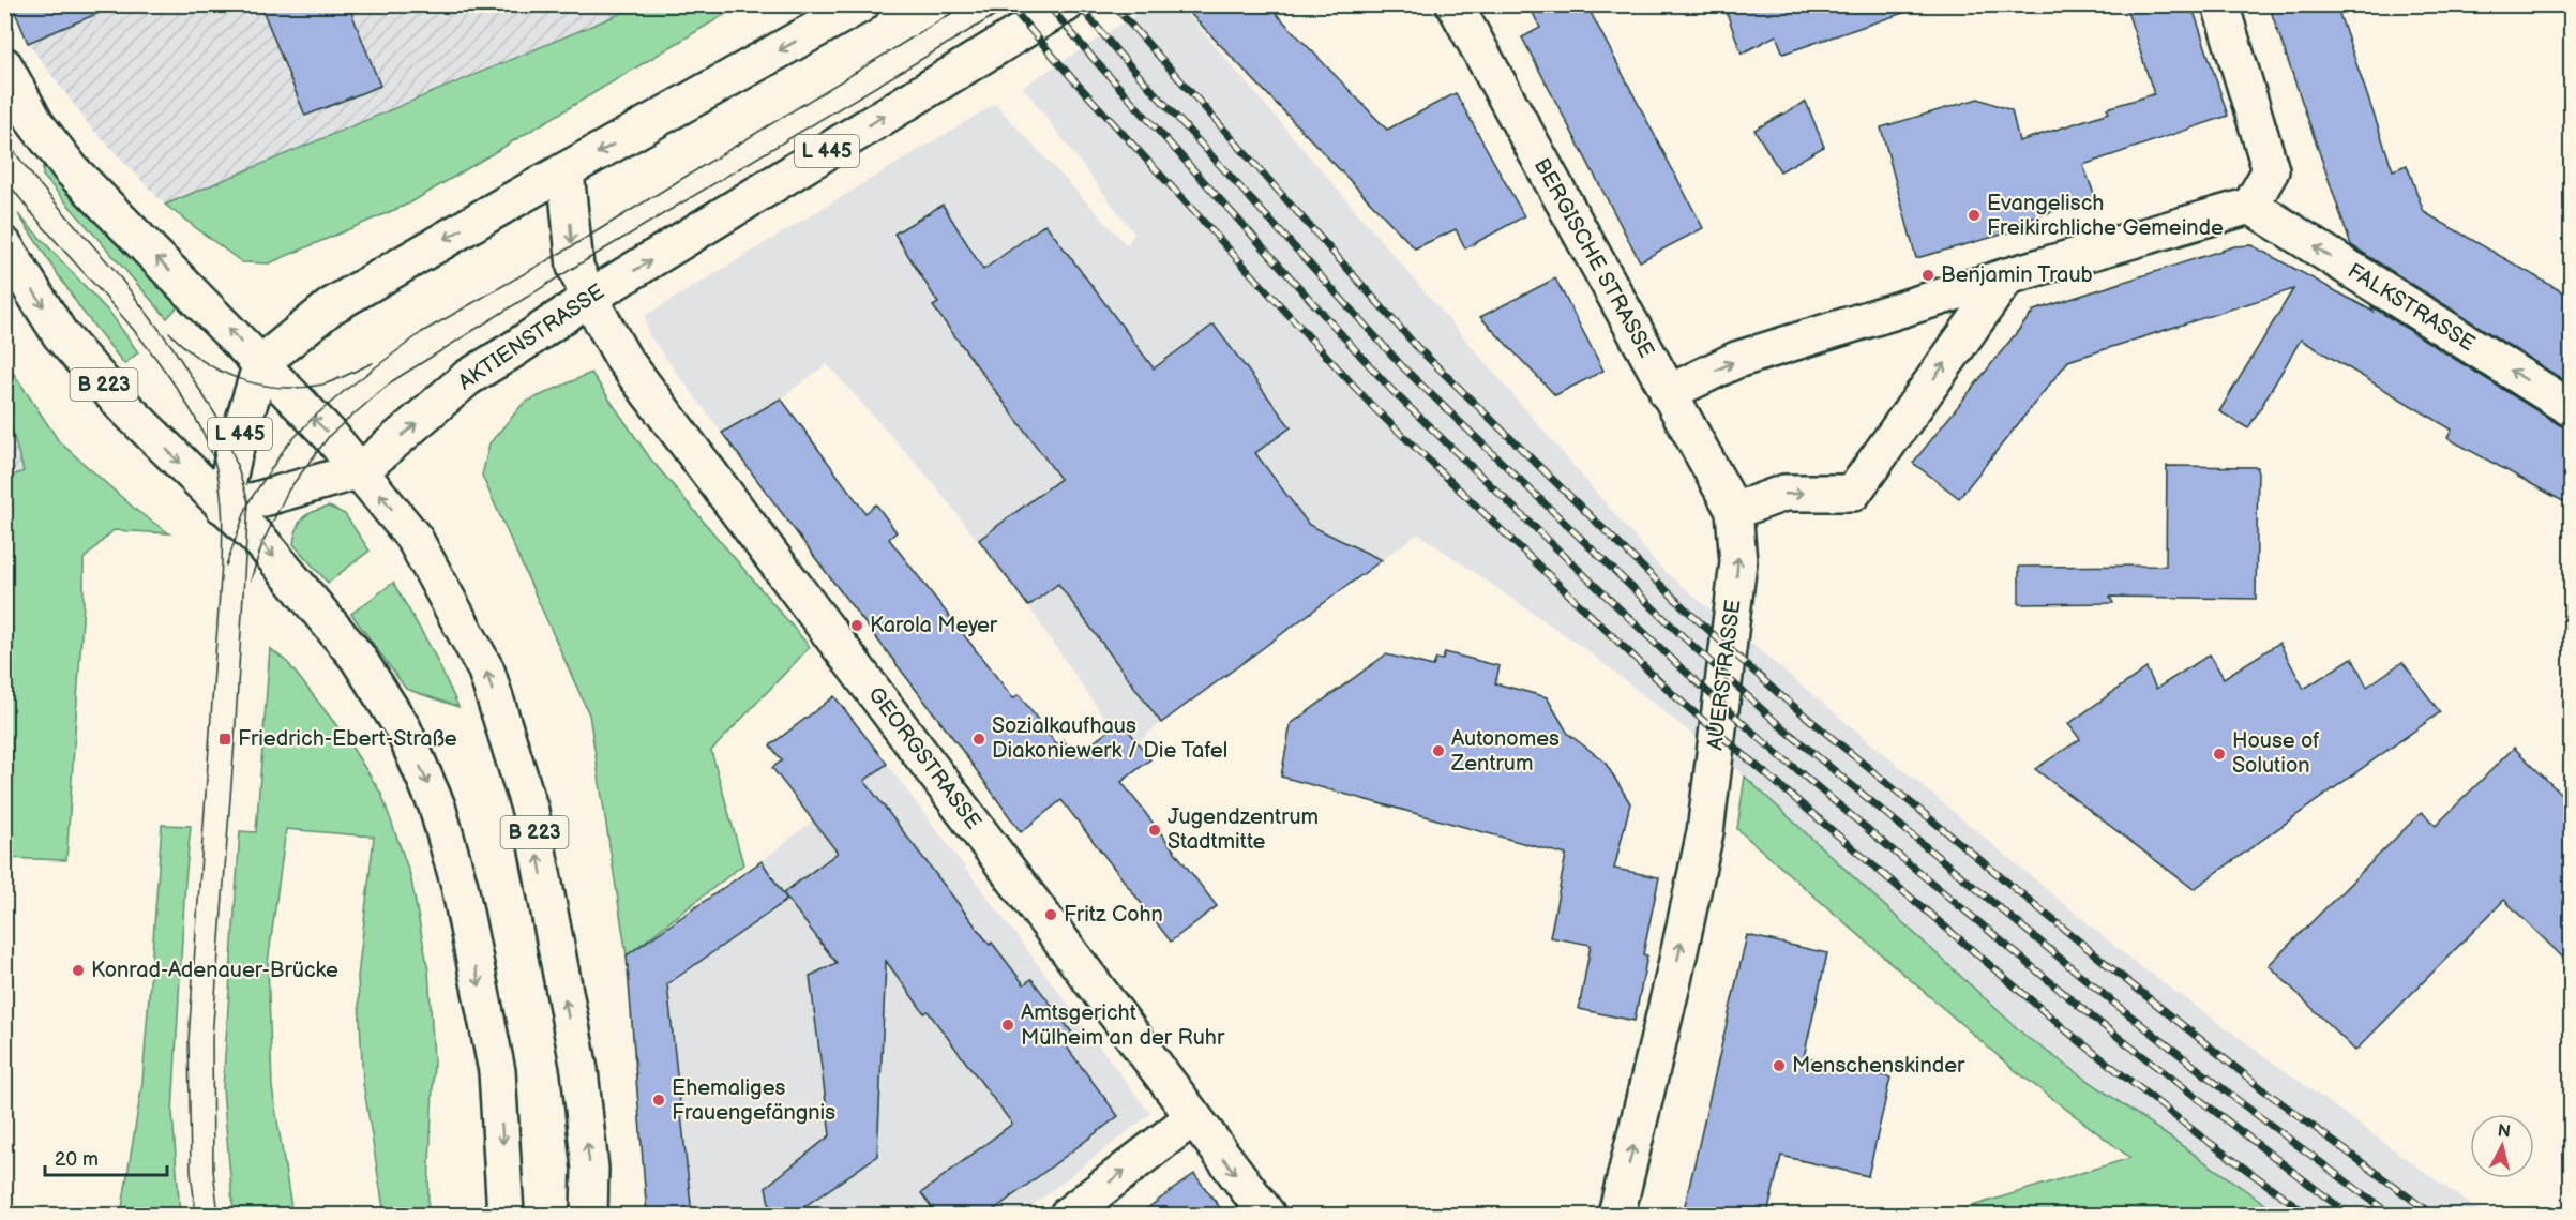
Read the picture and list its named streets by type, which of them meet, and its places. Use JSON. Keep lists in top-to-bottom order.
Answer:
{
  "streets": {
    "main road": [
      "L 445",
      "BERGISCHE STRASSE",
      "FALKSTRASSE",
      "AKTIENSTRASSE",
      "B 223",
      "AUERSTRASSE",
      "GEORGSTRASSE"
    ]
  },
  "crossings": [
    ["L 445", "AKTIENSTRASSE"],
    ["L 445", "B 223"],
    ["BERGISCHE STRASSE", "AUERSTRASSE"],
    ["AKTIENSTRASSE", "B 223"],
    ["AKTIENSTRASSE", "GEORGSTRASSE"]
  ],
  "one_way": ["FALKSTRASSE", "AUERSTRASSE"],
  "places": {
    "other": [
      "Evangelisch Freikirchliche Gemeinde",
      "Benjamin Traub",
      "Karola Meyer",
      "Sozialkaufhaus Diakoniewerk / Die Tafel",
      "Autonomes Zentrum",
      "House of Solution",
      "Jugendzentrum Stadtmitte",
      "Fritz Cohn",
      "Konrad-Adenauer-Brücke",
      "Amtsgericht Mülheim an der Ruhr",
      "Menschenskinder",
      "Ehemaliges Frauengefängnis"
    ],
    "transit": ["Friedrich-Ebert-Straße"]
  },
  "scale_bar": "20 m",
  "north": "top"
}
